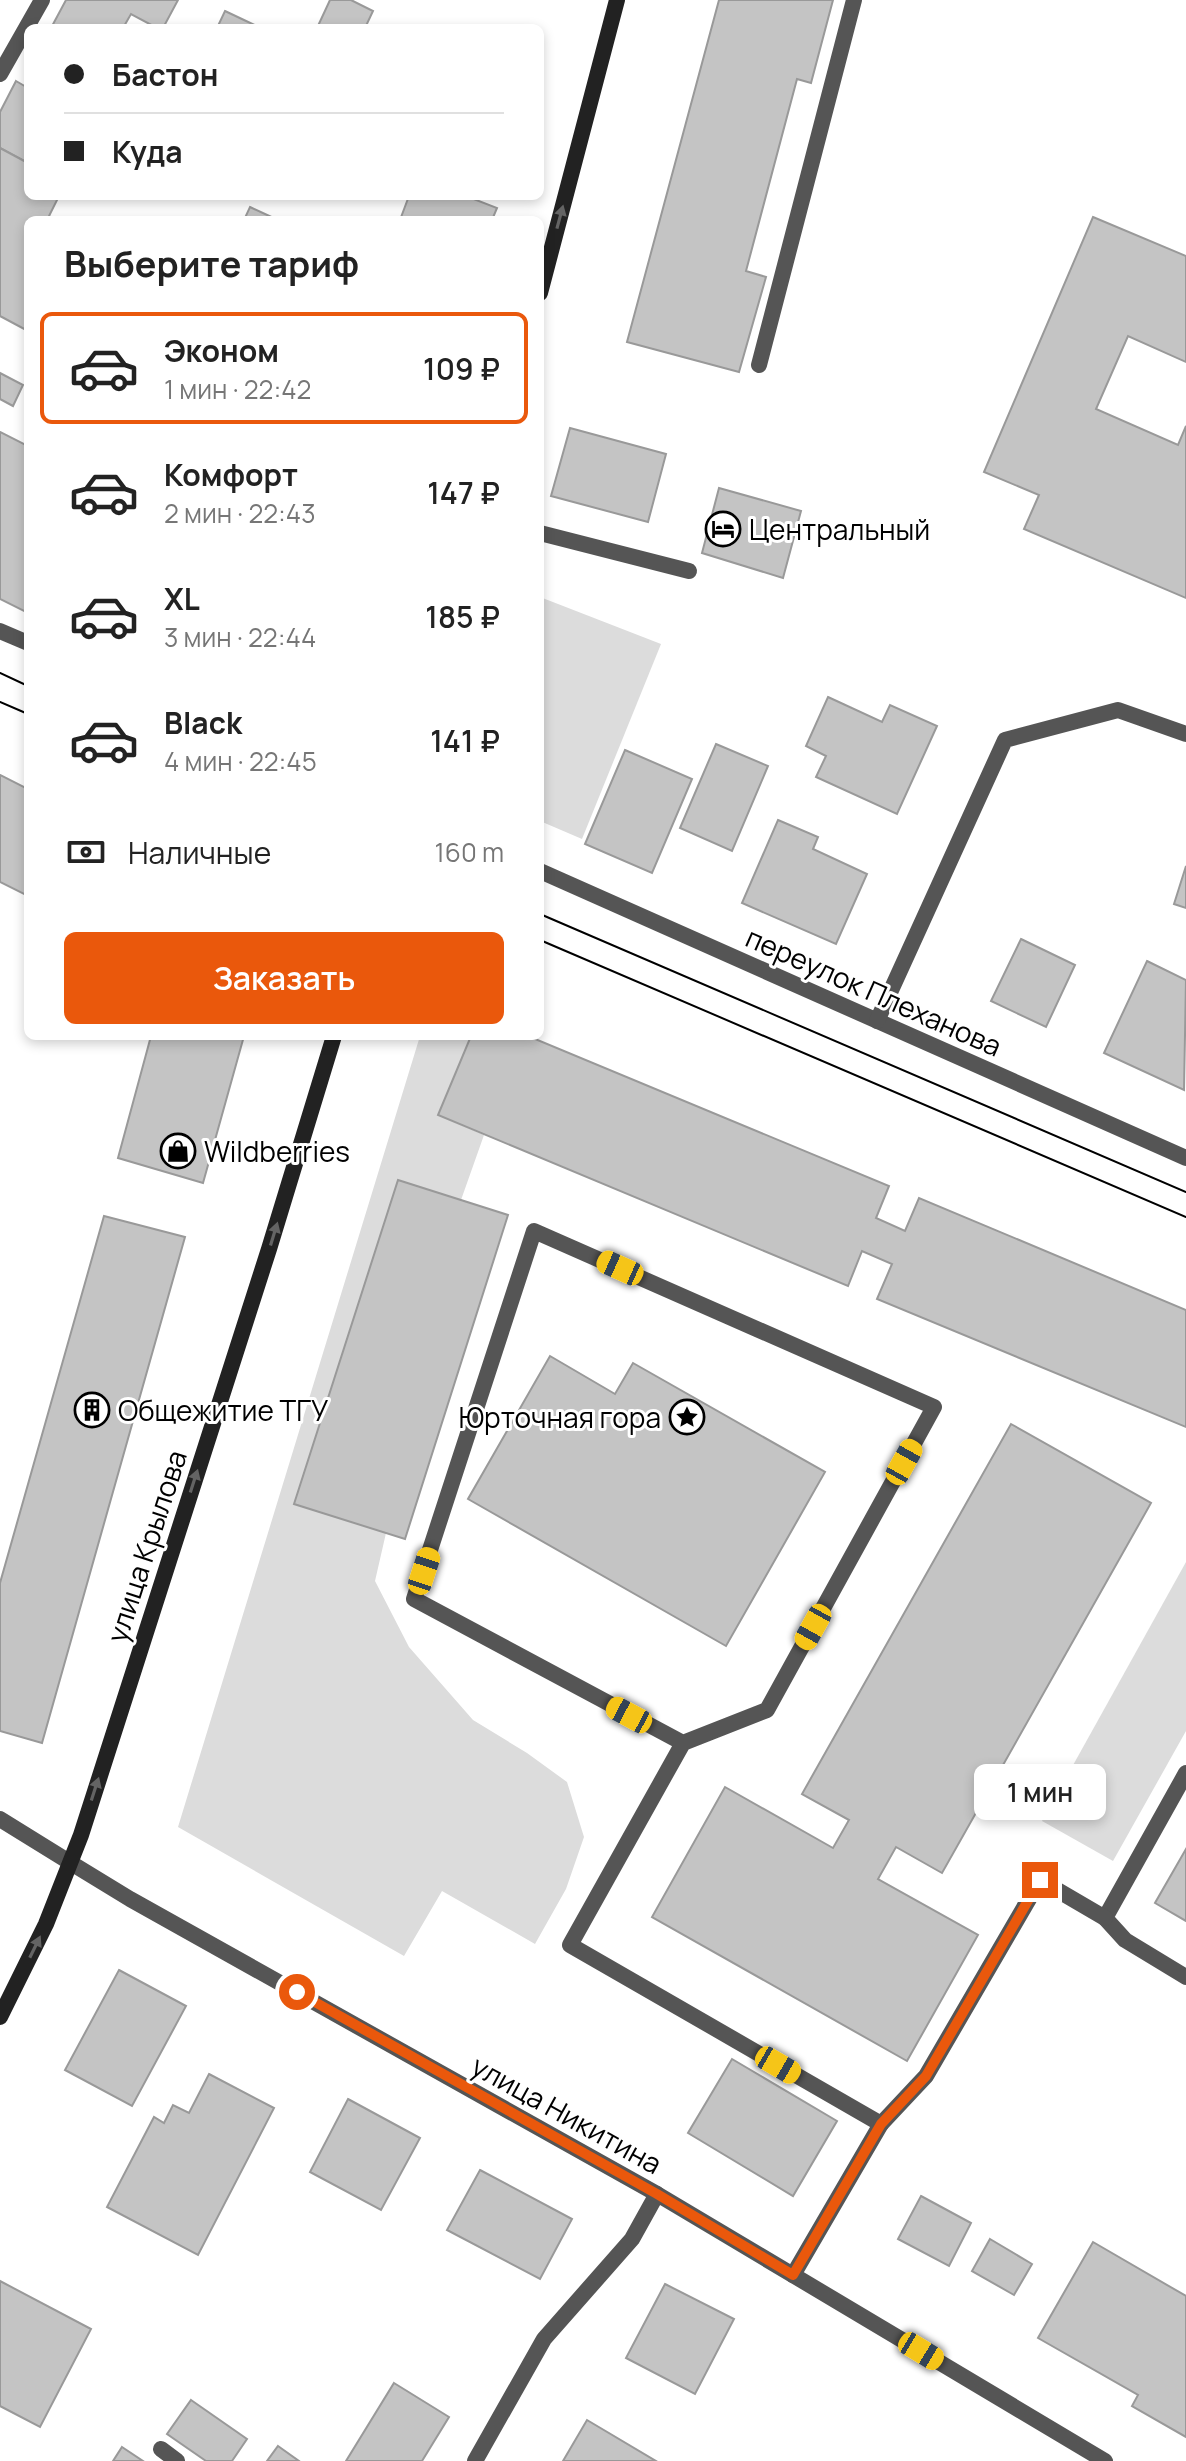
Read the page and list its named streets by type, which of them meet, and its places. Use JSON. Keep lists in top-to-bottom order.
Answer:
{
  "streets": {
    "main road": ["улица Крылова"],
    "street": ["переулок Плеханова", "улица Никитина"]
  },
  "crossings": [
    ["улица Крылова", "улица Никитина"]
  ],
  "one_way": ["улица Крылова"],
  "places": {
    "hotel": ["Центральный"],
    "shop": ["Wildberries"],
    "building": ["Общежитие ТГУ"],
    "place": ["Юрточная гора"]
  },
  "page": {
    "banner": ["Бастон", "Куда"],
    "heading": "Выберите тариф",
    "list": [
      {
        "name": "Эконом",
        "note": "1 мин · 22:42",
        "value": "109 ₽"
      },
      {
        "name": "Комфорт",
        "note": "2 мин · 22:43",
        "value": "147 ₽"
      },
      {
        "name": "XL",
        "note": "3 мин · 22:44",
        "value": "185 ₽"
      },
      {
        "name": "Black",
        "note": "4 мин · 22:45",
        "value": "141 ₽"
      }
    ],
    "pay": ["Наличные", "160 m"],
    "buttons": "Заказать",
    "bubble": "1 мин"
  }
}
